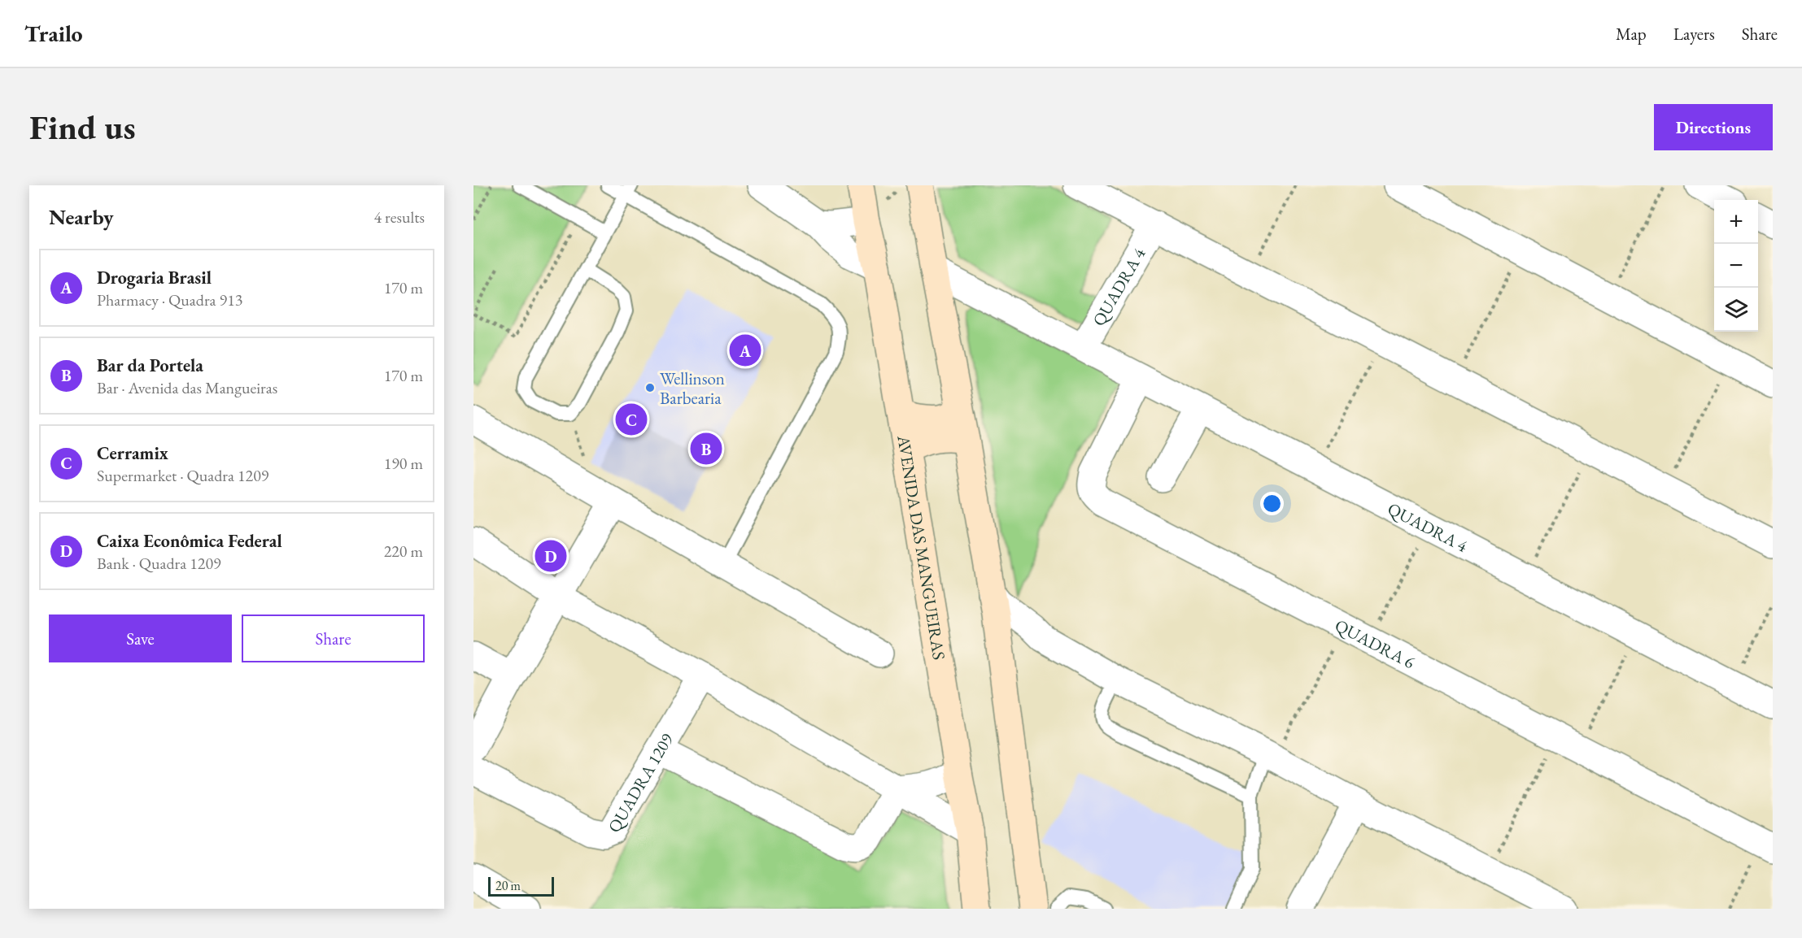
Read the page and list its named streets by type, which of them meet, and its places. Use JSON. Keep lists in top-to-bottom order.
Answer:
{
  "streets": {
    "main road": ["AVENIDA DAS MANGUEIRAS"],
    "street": ["QUADRA 4", "QUADRA 6", "QUADRA 1209"]
  },
  "crossings": [
    ["QUADRA 4", "QUADRA 6"]
  ],
  "places": ["Wellinson Barbearia"],
  "scale_bar": "20 m",
  "page": {
    "header": "Trailo",
    "nav": ["Map", "Layers", "Share"],
    "buttons": [
      "Directions",
      ["Save", "Share"]
    ],
    "title": "Find us",
    "heading": ["Nearby", "4 results"],
    "map_buttons": ["+", "−"],
    "list": [
      {
        "mark": "A",
        "name": "Drogaria Brasil",
        "note": "Pharmacy · Quadra 913",
        "value": "170 m"
      },
      {
        "mark": "B",
        "name": "Bar da Portela",
        "note": "Bar · Avenida das Mangueiras",
        "value": "170 m"
      },
      {
        "mark": "C",
        "name": "Cerramix",
        "note": "Supermarket · Quadra 1209",
        "value": "190 m"
      },
      {
        "mark": "D",
        "name": "Caixa Econômica Federal",
        "note": "Bank · Quadra 1209",
        "value": "220 m"
      }
    ],
    "pins": [
      "A",
      "C",
      "B",
      "D"
    ],
    "scale": "20 m"
  }
}
